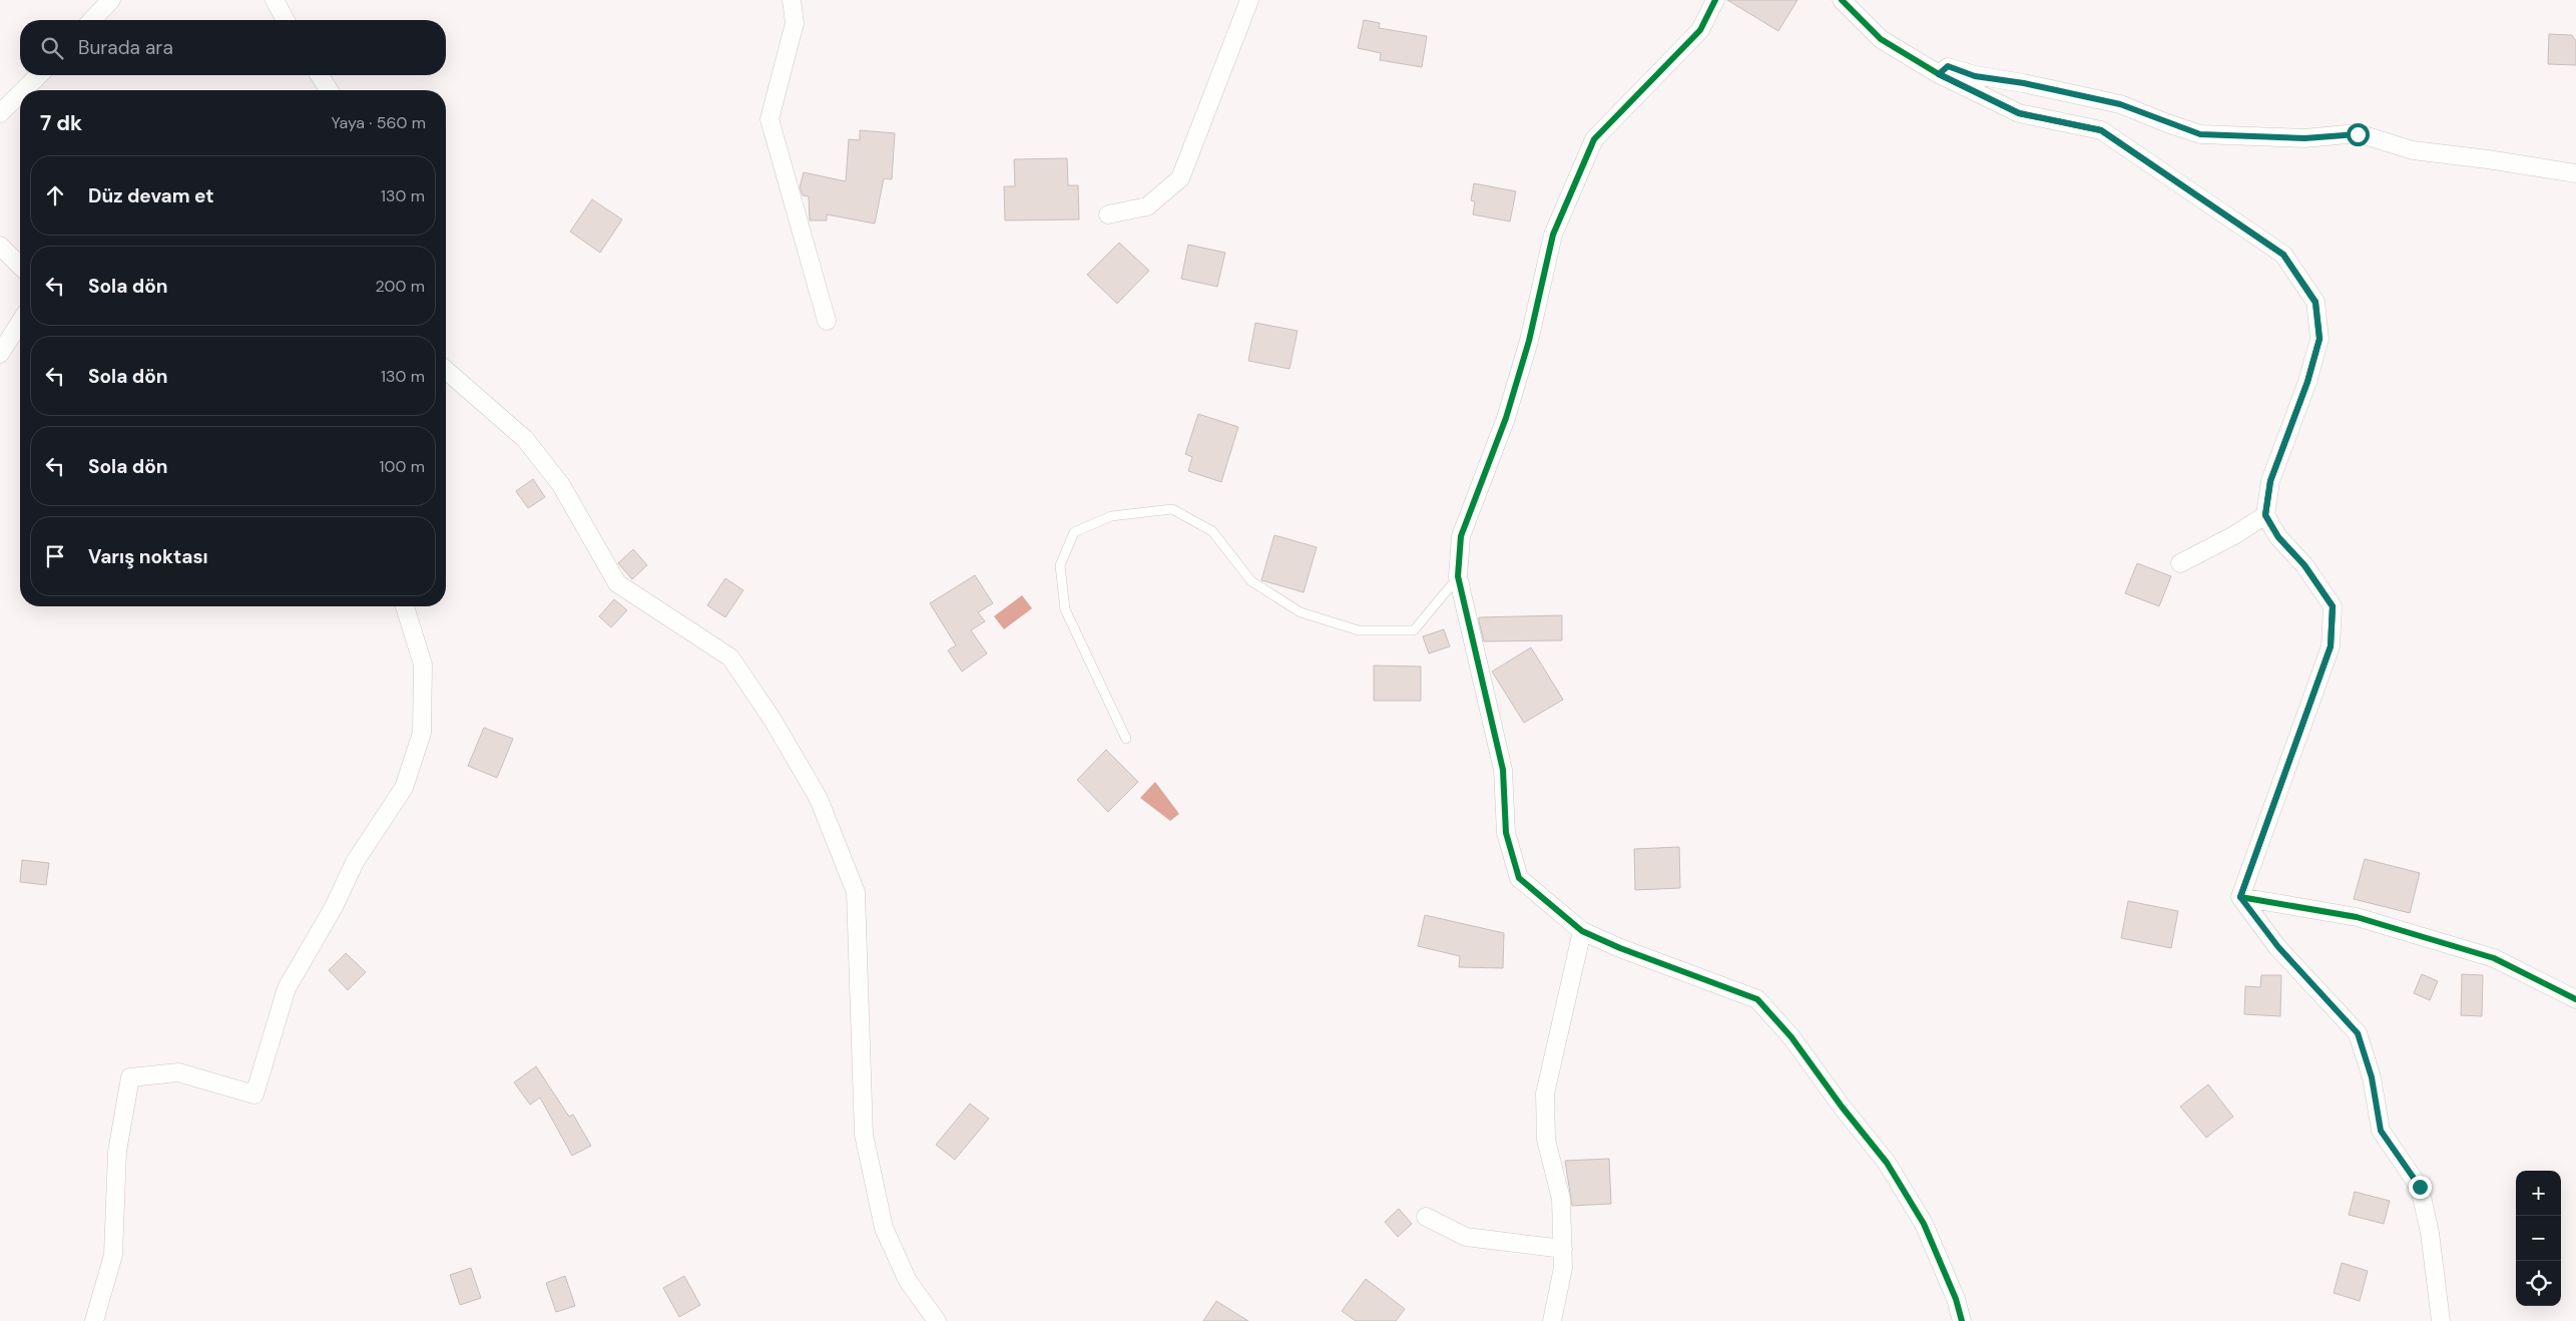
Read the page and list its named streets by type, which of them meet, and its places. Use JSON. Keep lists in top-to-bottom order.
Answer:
{
  "page": {
    "search": "Burada ara",
    "heading": ["7 dk", "Yaya · 560 m"],
    "list": [
      ["Düz devam et", "130 m"],
      ["Sola dön", "200 m"],
      ["Sola dön", "130 m"],
      ["Sola dön", "100 m"],
      "Varış noktası"
    ],
    "map_buttons": ["+", "−"]
  }
}
